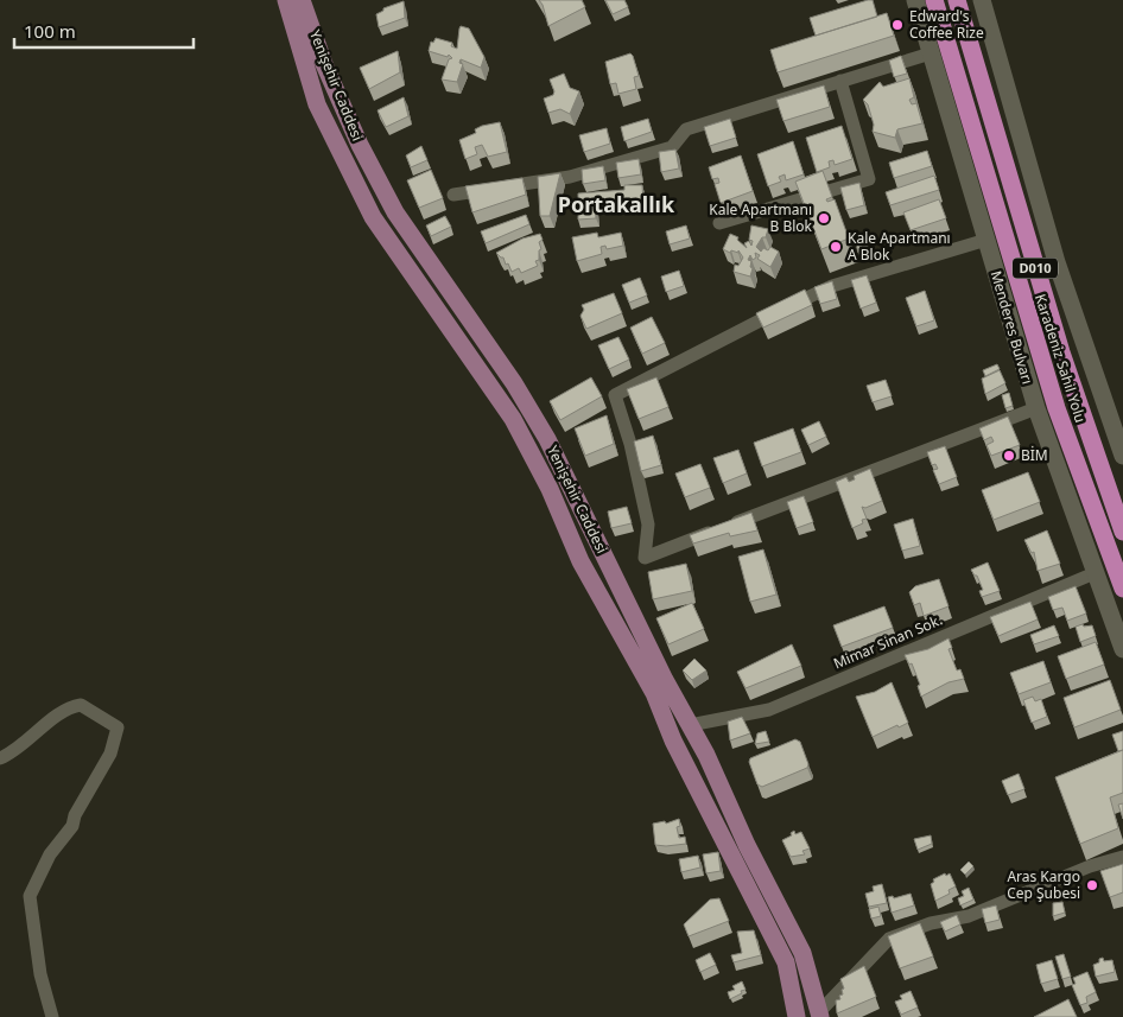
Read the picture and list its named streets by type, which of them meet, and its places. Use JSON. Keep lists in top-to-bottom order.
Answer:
{
  "streets": {
    "highway": ["D010", "Karadeniz Sahil Yolu"],
    "main road": ["Yenişehir Caddesi", "Menderes Bulvarı"],
    "street": ["Mimar Sinan Sok."]
  },
  "crossings": [
    ["Yenişehir Caddesi", "Mimar Sinan Sok."],
    ["Menderes Bulvarı", "Mimar Sinan Sok."]
  ],
  "districts": ["Portakallık"],
  "places": [
    "Edward's Coffee Rize",
    "Kale Apartmanı B Blok",
    "Kale Apartmanı A Blok",
    "BİM",
    "Aras Kargo Cep Şubesi"
  ],
  "scale_bar": "100 m"
}
